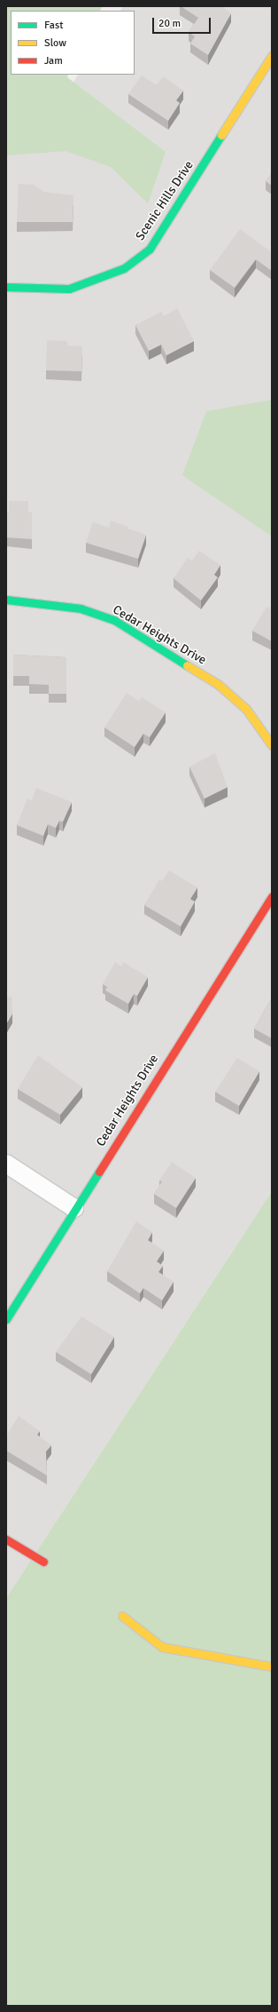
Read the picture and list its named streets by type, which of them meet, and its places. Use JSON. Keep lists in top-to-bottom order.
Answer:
{
  "streets": {
    "street": ["Scenic Hills Drive", "Cedar Heights Drive"]
  },
  "legend": ["Fast", "Slow", "Jam"],
  "scale_bar": "20 m"
}
